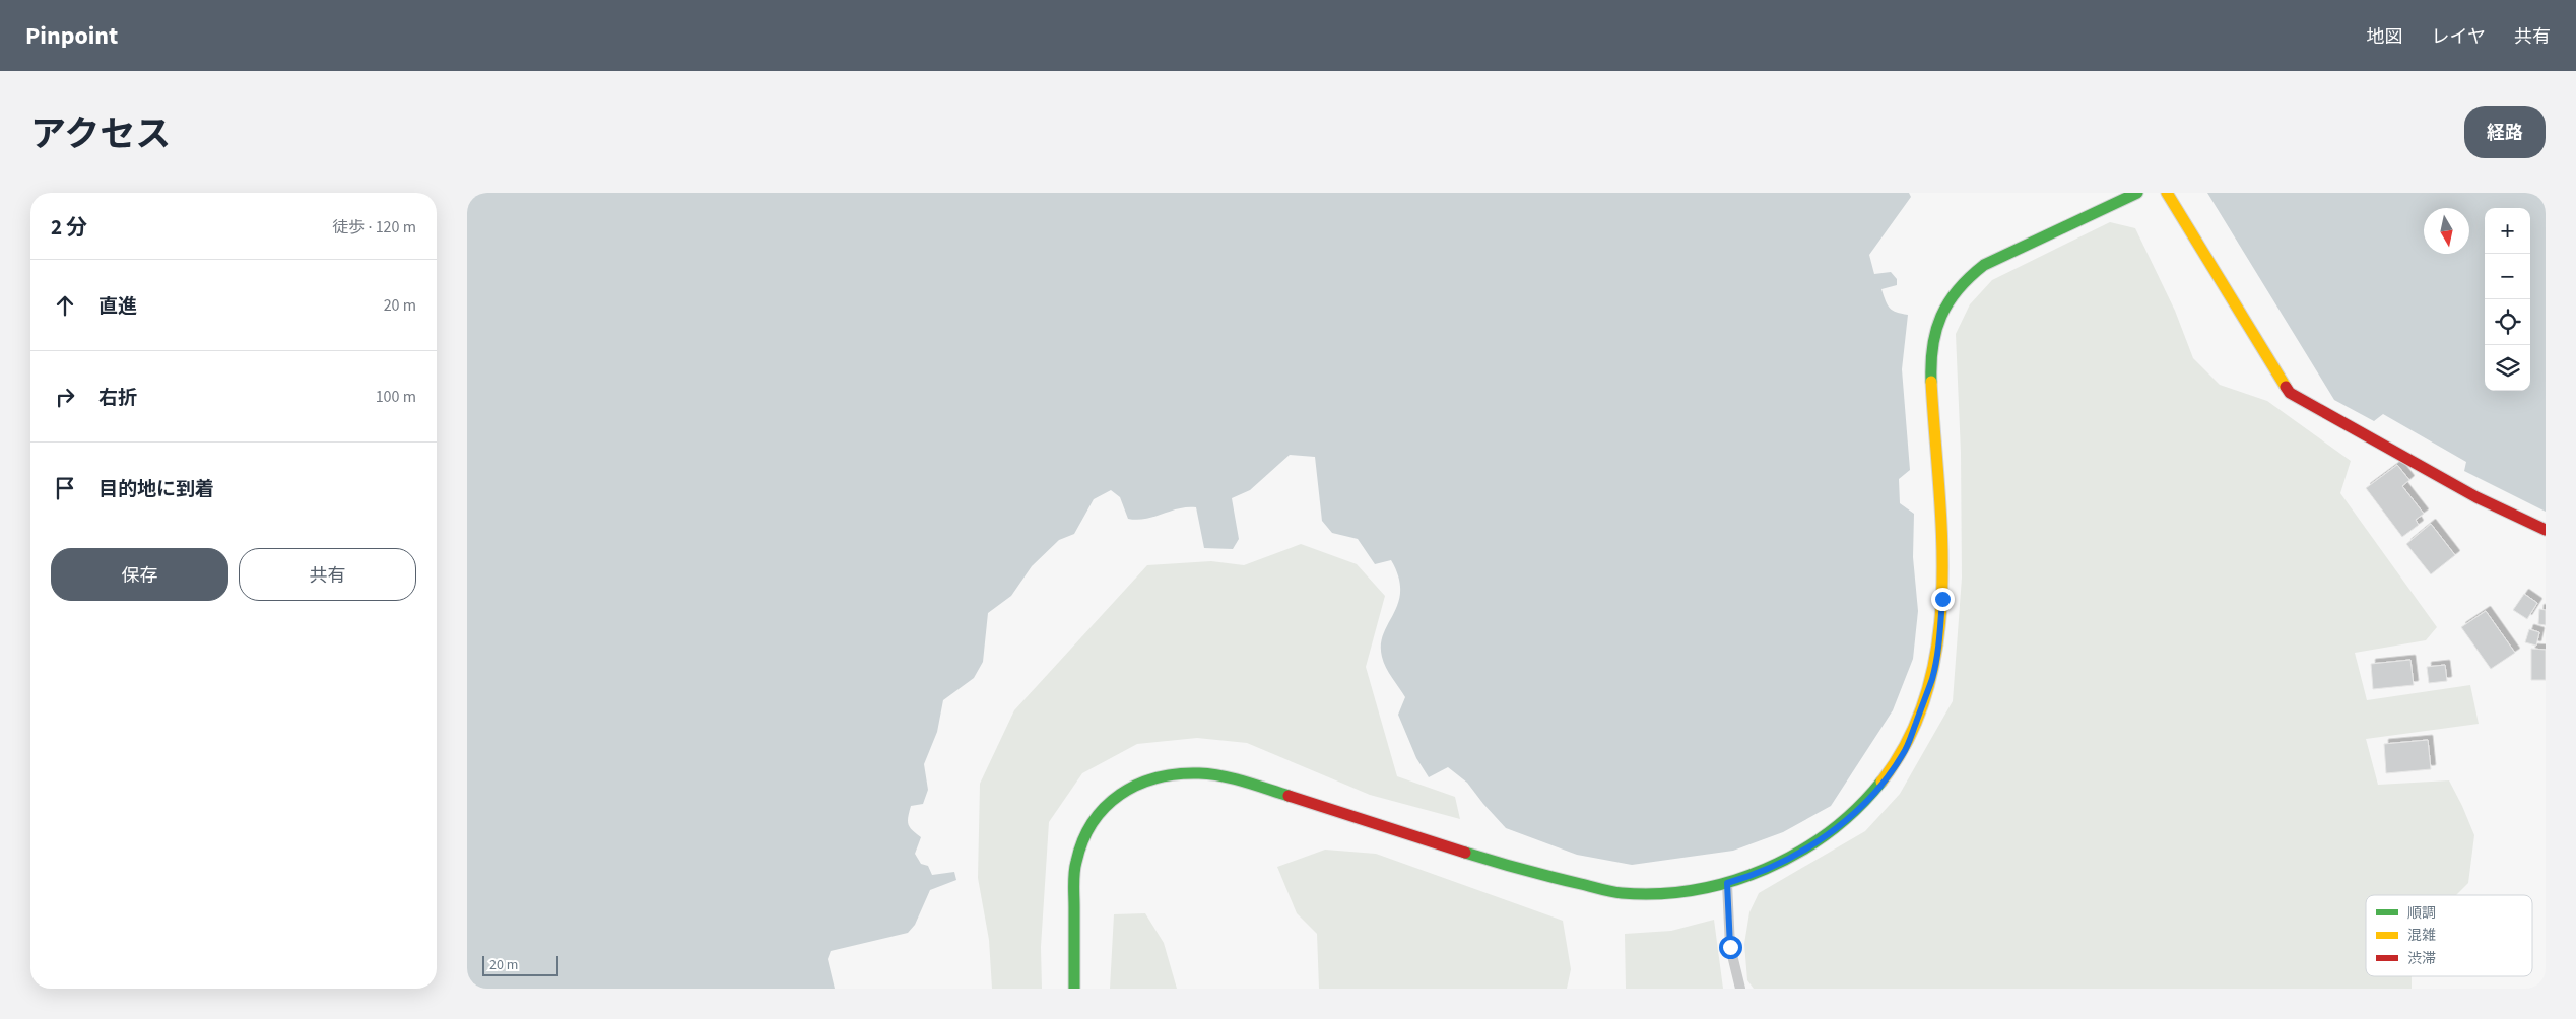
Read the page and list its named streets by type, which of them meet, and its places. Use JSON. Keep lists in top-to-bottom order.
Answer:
{
  "legend": ["順調", "混雑", "渋滞"],
  "scale_bar": "20 m",
  "north": "bottom",
  "page": {
    "header": "Pinpoint",
    "nav": ["地図", "レイヤ", "共有"],
    "title": "アクセス",
    "buttons": [
      "経路",
      ["保存", "共有"]
    ],
    "heading": ["2 分", "徒歩 · 120 m"],
    "map_buttons": ["+", "−"],
    "list": [
      ["直進", "20 m"],
      ["右折", "100 m"],
      "目的地に到着"
    ],
    "scale": "20 m"
  }
}
